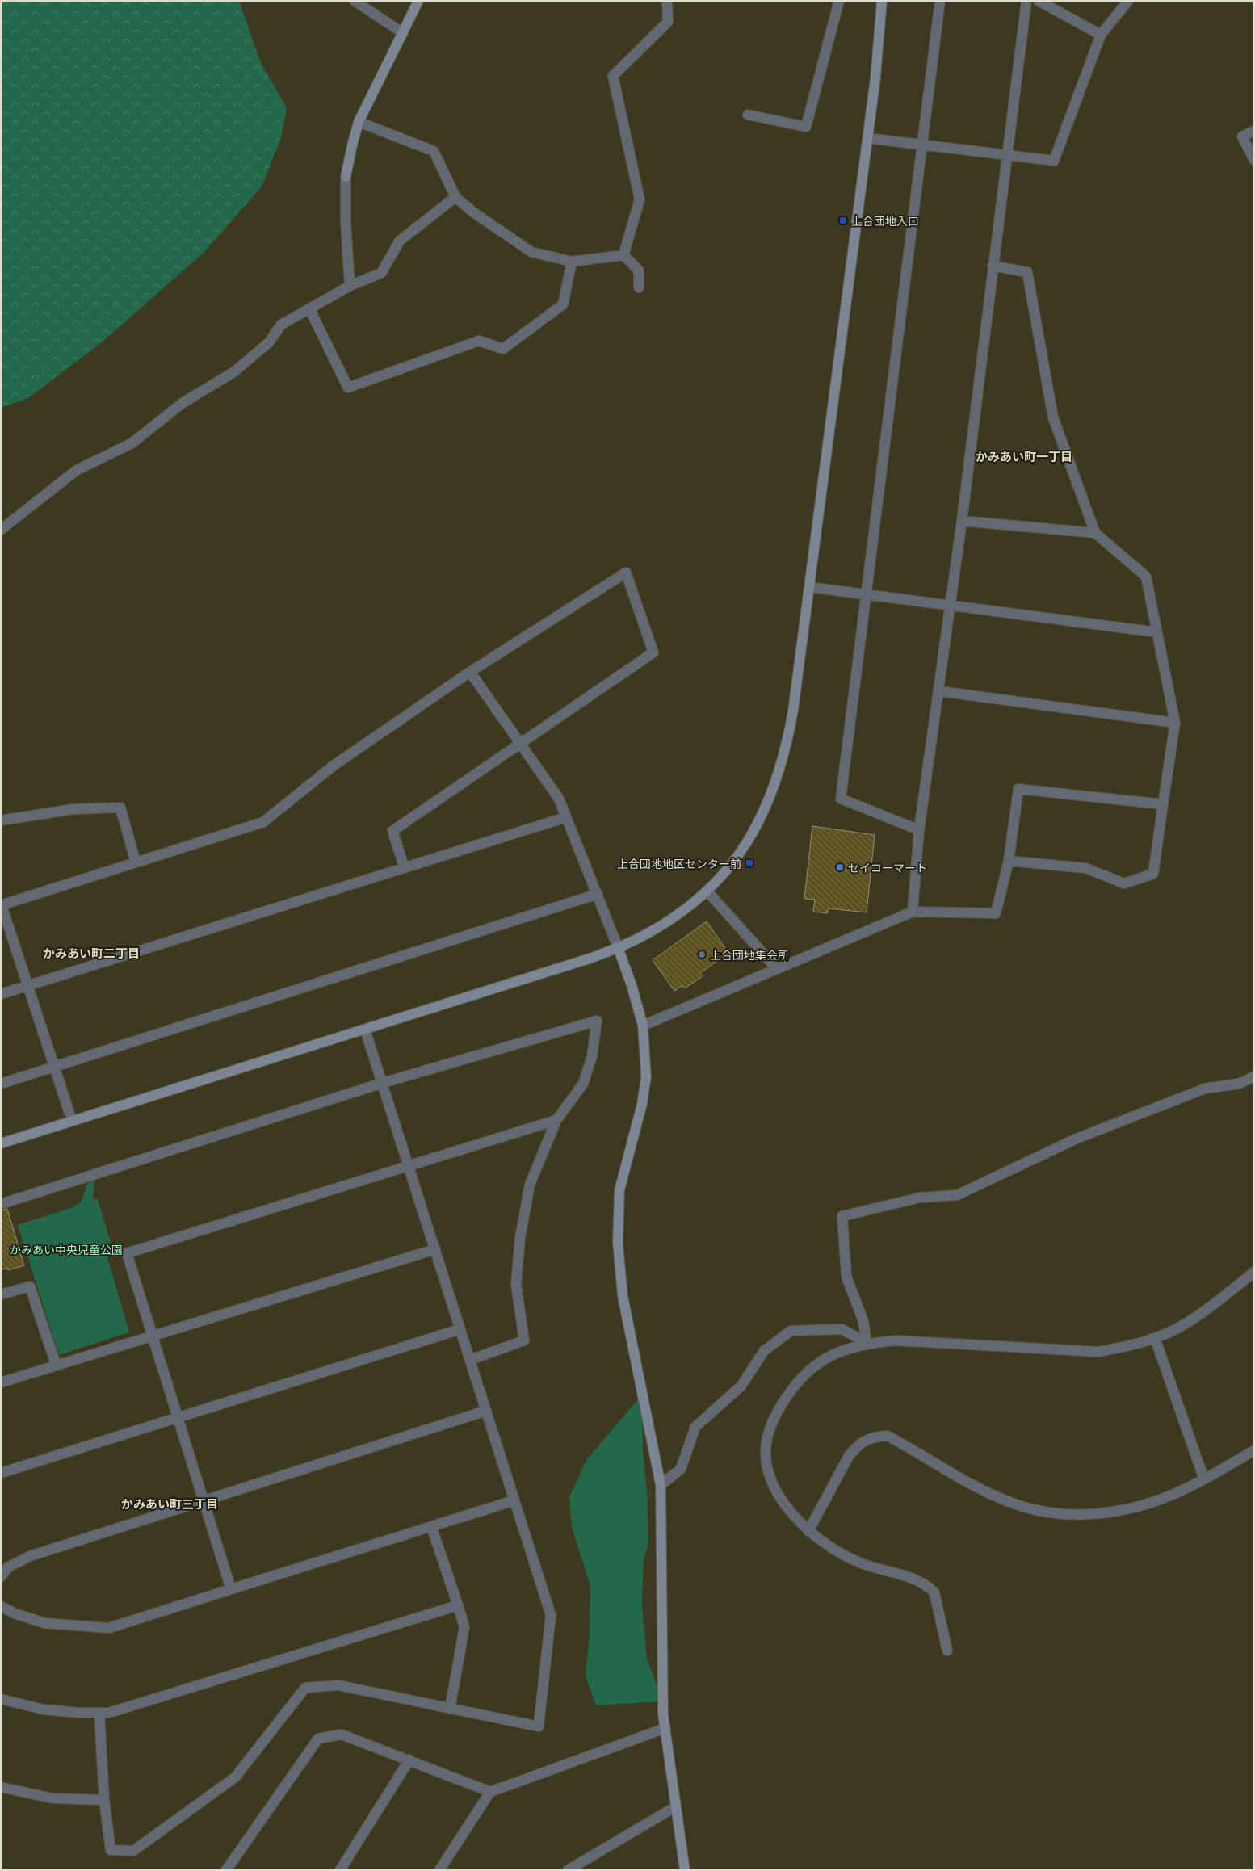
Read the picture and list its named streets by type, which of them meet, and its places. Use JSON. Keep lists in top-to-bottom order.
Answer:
{
  "districts": ["かみあい町一丁目", "かみあい町二丁目", "かみあい町三丁目"],
  "parks": ["かみあい中央児童公園"],
  "places": {
    "transit": ["上合団地入口", "上合団地地区センター前"],
    "other": ["セイコーマート", "上合団地集会所"]
  }
}
